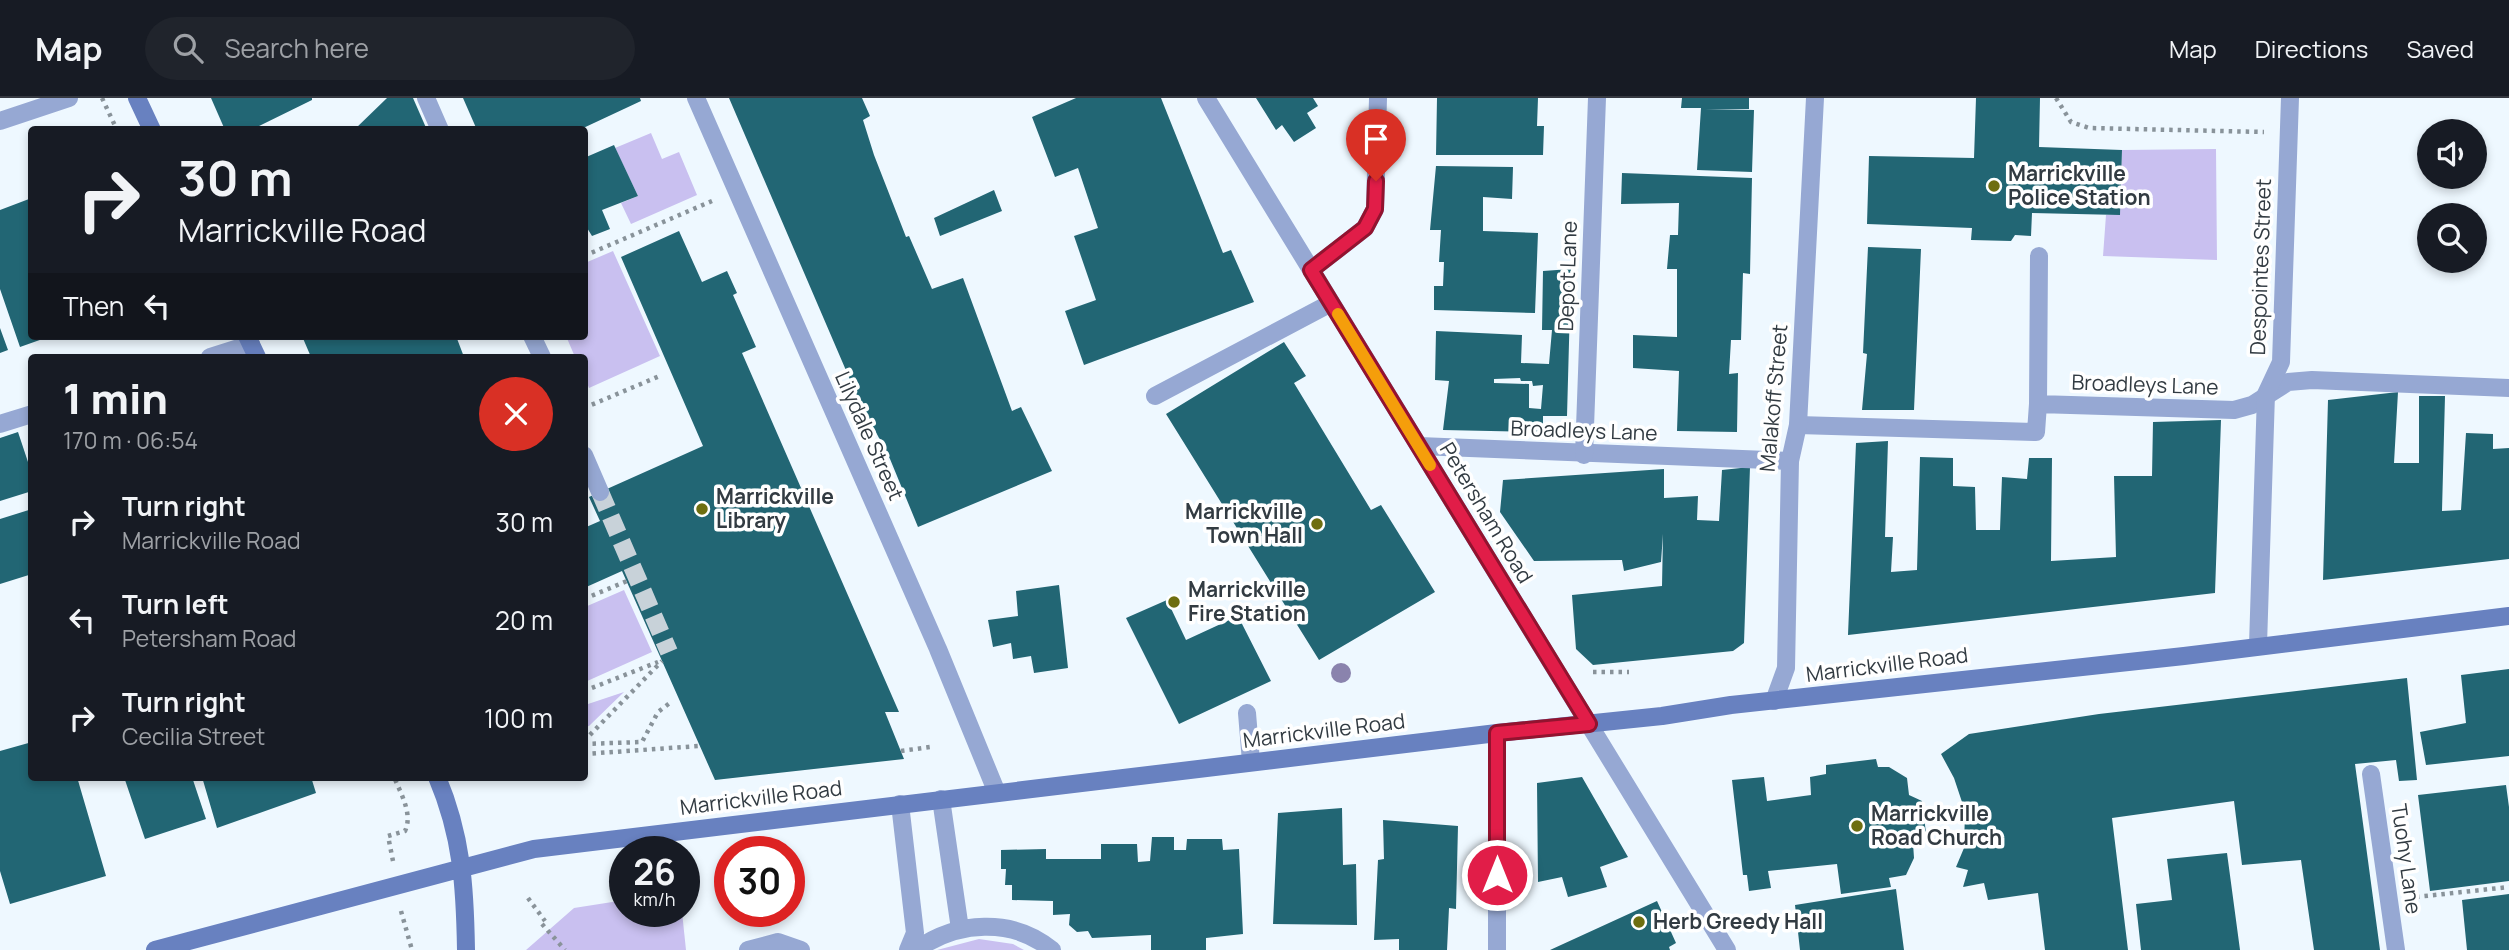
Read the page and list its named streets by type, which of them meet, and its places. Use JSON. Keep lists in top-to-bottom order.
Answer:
{
  "streets": {
    "main road": ["Marrickville Road"],
    "street": [
      "Despointes Street",
      "Depot Lane",
      "Broadleys Lane",
      "Malakoff Street",
      "Lilydale Street",
      "Petersham Road",
      "Tuohy Lane"
    ]
  },
  "crossings": [
    ["Despointes Street", "Broadleys Lane"],
    ["Despointes Street", "Marrickville Road"],
    ["Depot Lane", "Broadleys Lane"],
    ["Broadleys Lane", "Malakoff Street"],
    ["Broadleys Lane", "Petersham Road"],
    ["Malakoff Street", "Marrickville Road"],
    ["Lilydale Street", "Marrickville Road"],
    ["Petersham Road", "Marrickville Road"]
  ],
  "places": [
    "Marrickville Police Station",
    "Marrickville Library",
    "Marrickville Town Hall",
    "Marrickville Fire Station",
    "Marrickville Road Church",
    "Herb Greedy Hall"
  ],
  "page": {
    "header": "Map",
    "search": "Search here",
    "nav": ["Map", "Directions", "Saved"],
    "turn": ["30 m", "Marrickville Road"],
    "then": "Then",
    "heading": ["1 min", "170 m · 06:54"],
    "list": [
      {
        "name": "Turn right",
        "note": "Marrickville Road",
        "value": "30 m"
      },
      {
        "name": "Turn left",
        "note": "Petersham Road",
        "value": "20 m"
      },
      {
        "name": "Turn right",
        "note": "Cecilia Street",
        "value": "100 m"
      }
    ],
    "speed": "26 km/h",
    "limit": "30"
  }
}
